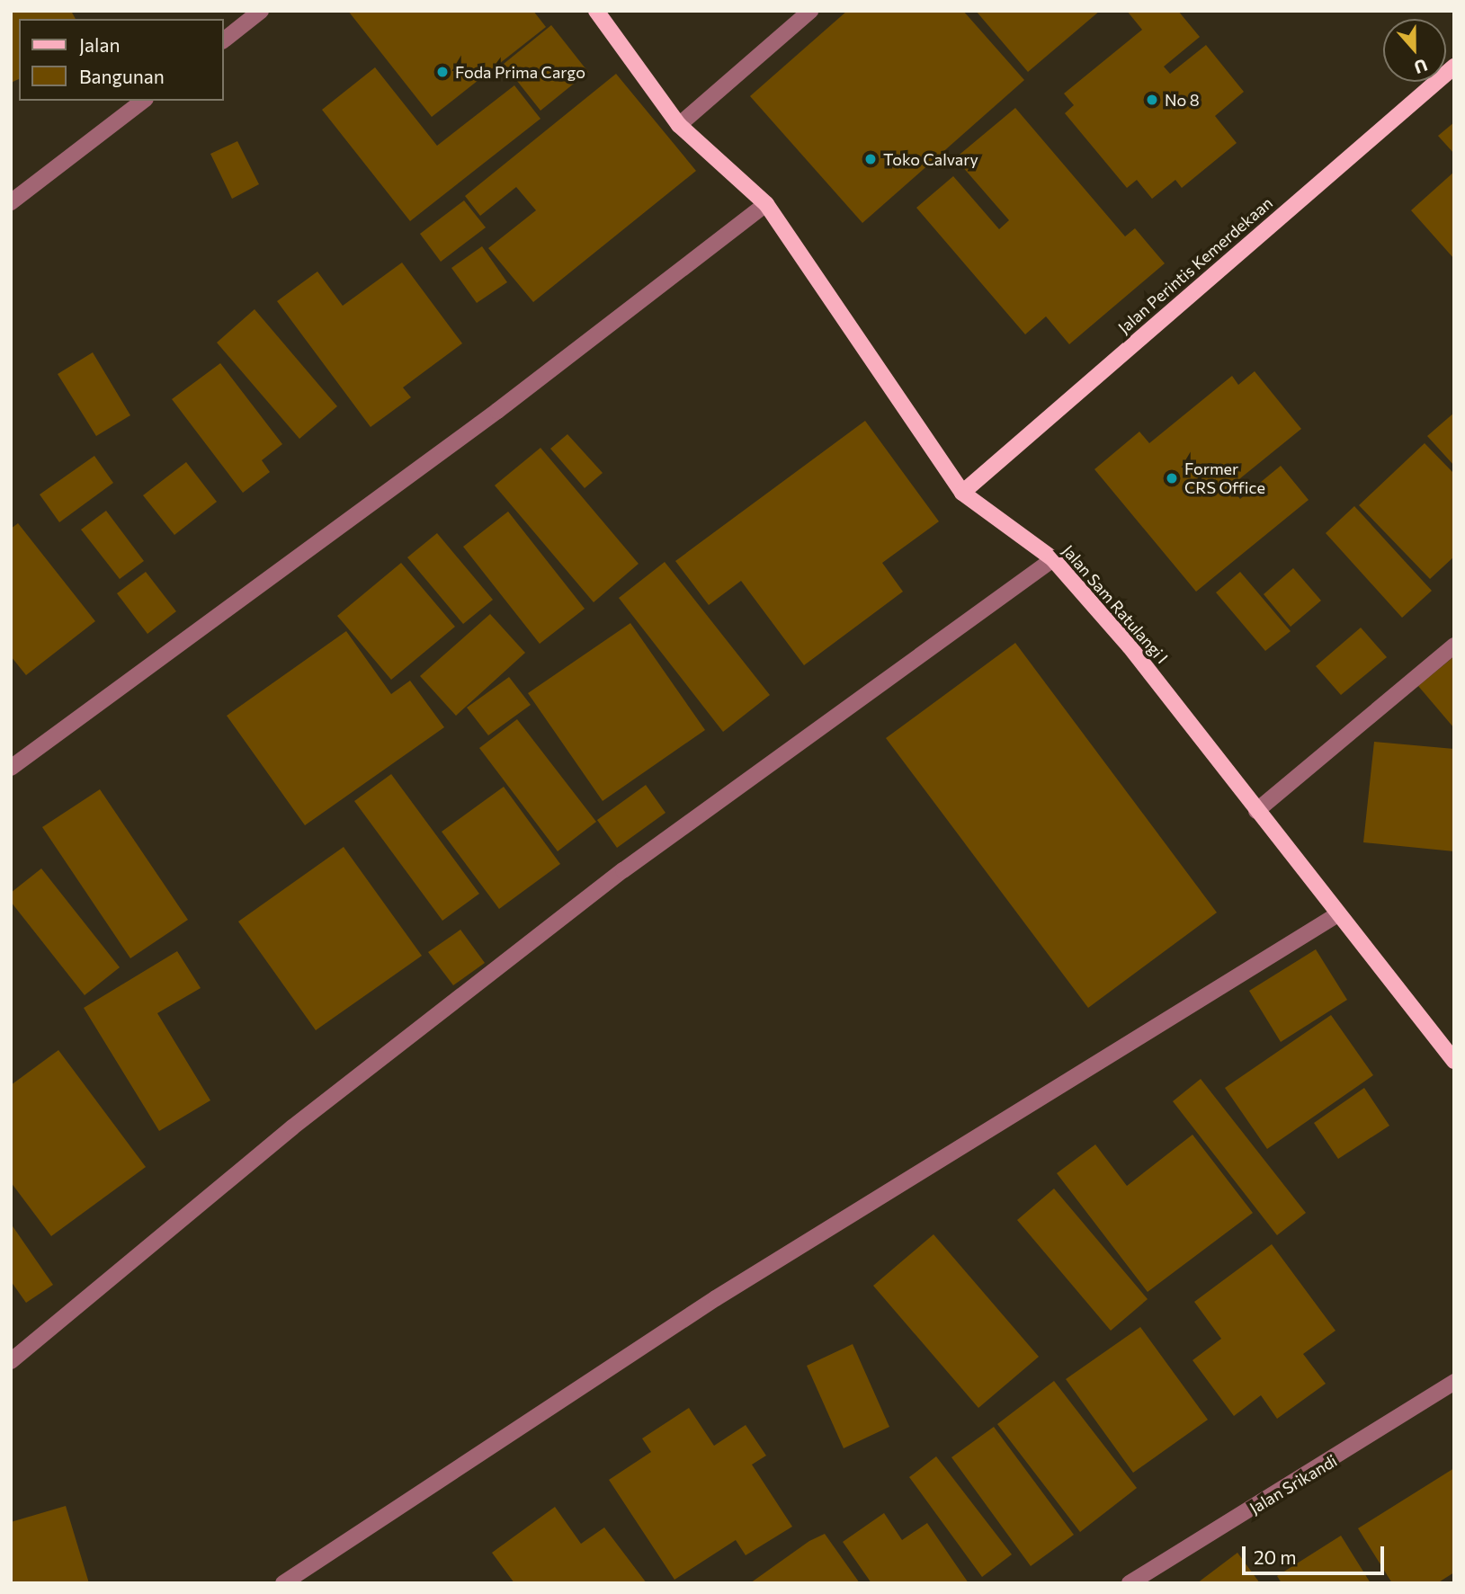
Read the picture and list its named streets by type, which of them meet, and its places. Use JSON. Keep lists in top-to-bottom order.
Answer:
{
  "streets": {
    "main road": ["Jalan Perintis Kemerdekaan", "Jalan Sam Ratulangi I"],
    "street": ["Jalan Srikandi"]
  },
  "crossings": [
    ["Jalan Perintis Kemerdekaan", "Jalan Sam Ratulangi I"]
  ],
  "places": [
    "Foda Prima Cargo",
    "No 8",
    "Toko Calvary",
    "Former CRS Office"
  ],
  "legend": ["Jalan", "Bangunan"],
  "scale_bar": "20 m",
  "north": "bottom"
}
